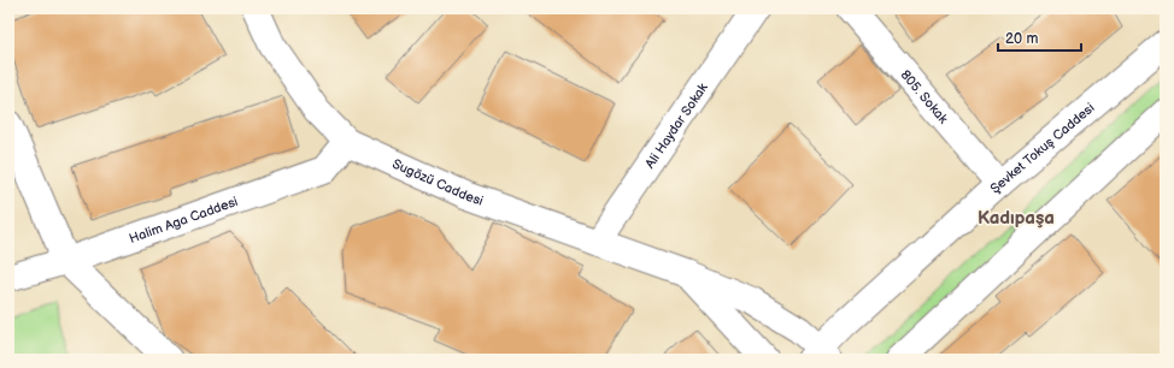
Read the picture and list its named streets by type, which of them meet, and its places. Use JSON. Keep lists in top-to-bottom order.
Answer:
{
  "streets": {
    "street": [
      "805. Sokak",
      "Ali Haydar Sokak",
      "Şevket Tokuş Caddesi",
      "Sugözü Caddesi",
      "Halim Aga Caddesi"
    ]
  },
  "crossings": [
    ["805. Sokak", "Şevket Tokuş Caddesi"],
    ["Ali Haydar Sokak", "Sugözü Caddesi"],
    ["Şevket Tokuş Caddesi", "Sugözü Caddesi"],
    ["Sugözü Caddesi", "Halim Aga Caddesi"]
  ],
  "districts": ["Kadıpaşa"],
  "scale_bar": "20 m"
}
